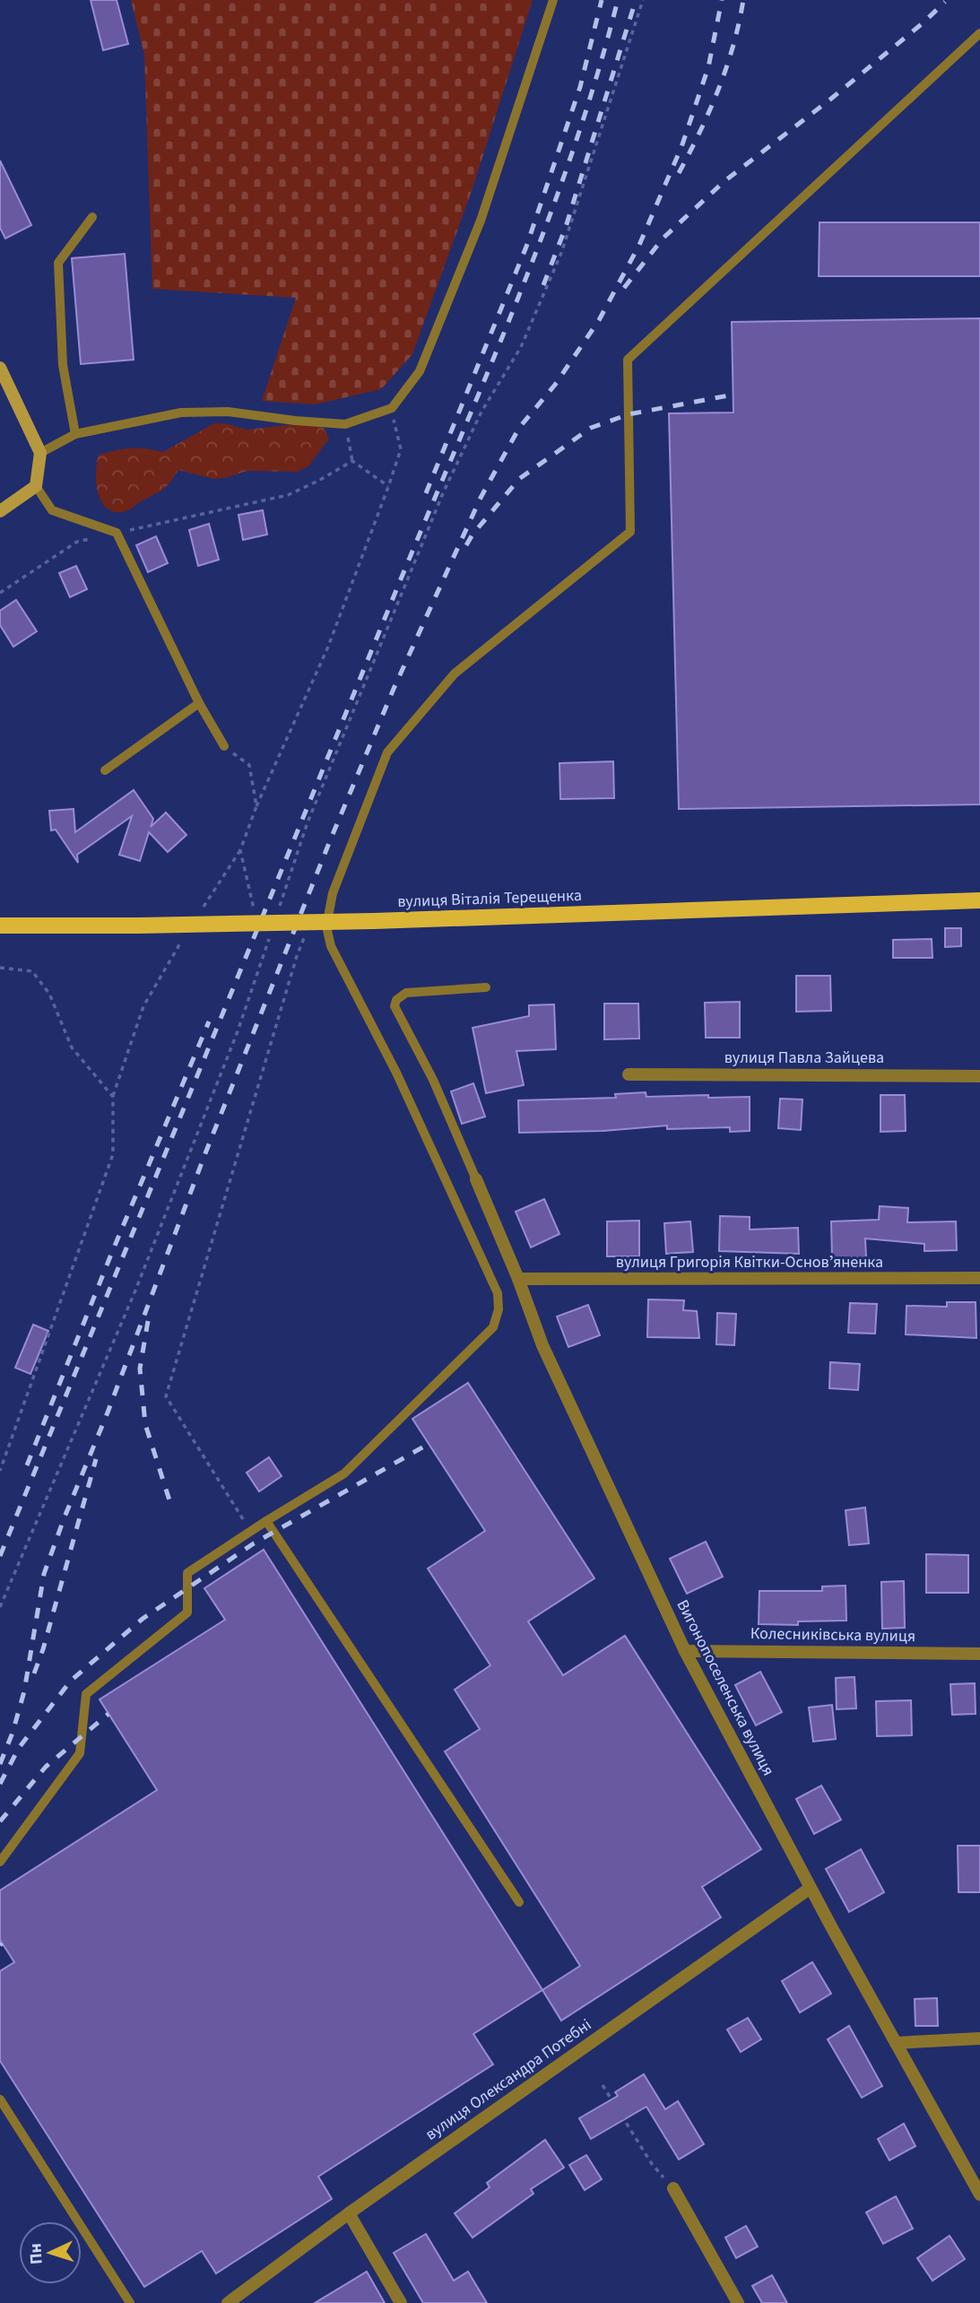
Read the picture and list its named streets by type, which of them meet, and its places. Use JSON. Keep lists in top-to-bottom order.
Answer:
{
  "streets": {
    "main road": ["вулиця Віталія Терещенка"],
    "street": [
      "вулиця Павла Зайцева",
      "вулиця Григорія Квітки-Основʼяненка",
      "Колесниківська вулиця",
      "Вигонопоселенська вулиця",
      "вулиця Олександра Потебні"
    ]
  },
  "crossings": [
    ["вулиця Григорія Квітки-Основʼяненка", "Вигонопоселенська вулиця"],
    ["Колесниківська вулиця", "Вигонопоселенська вулиця"],
    ["Вигонопоселенська вулиця", "вулиця Олександра Потебні"]
  ],
  "north": "left"
}
